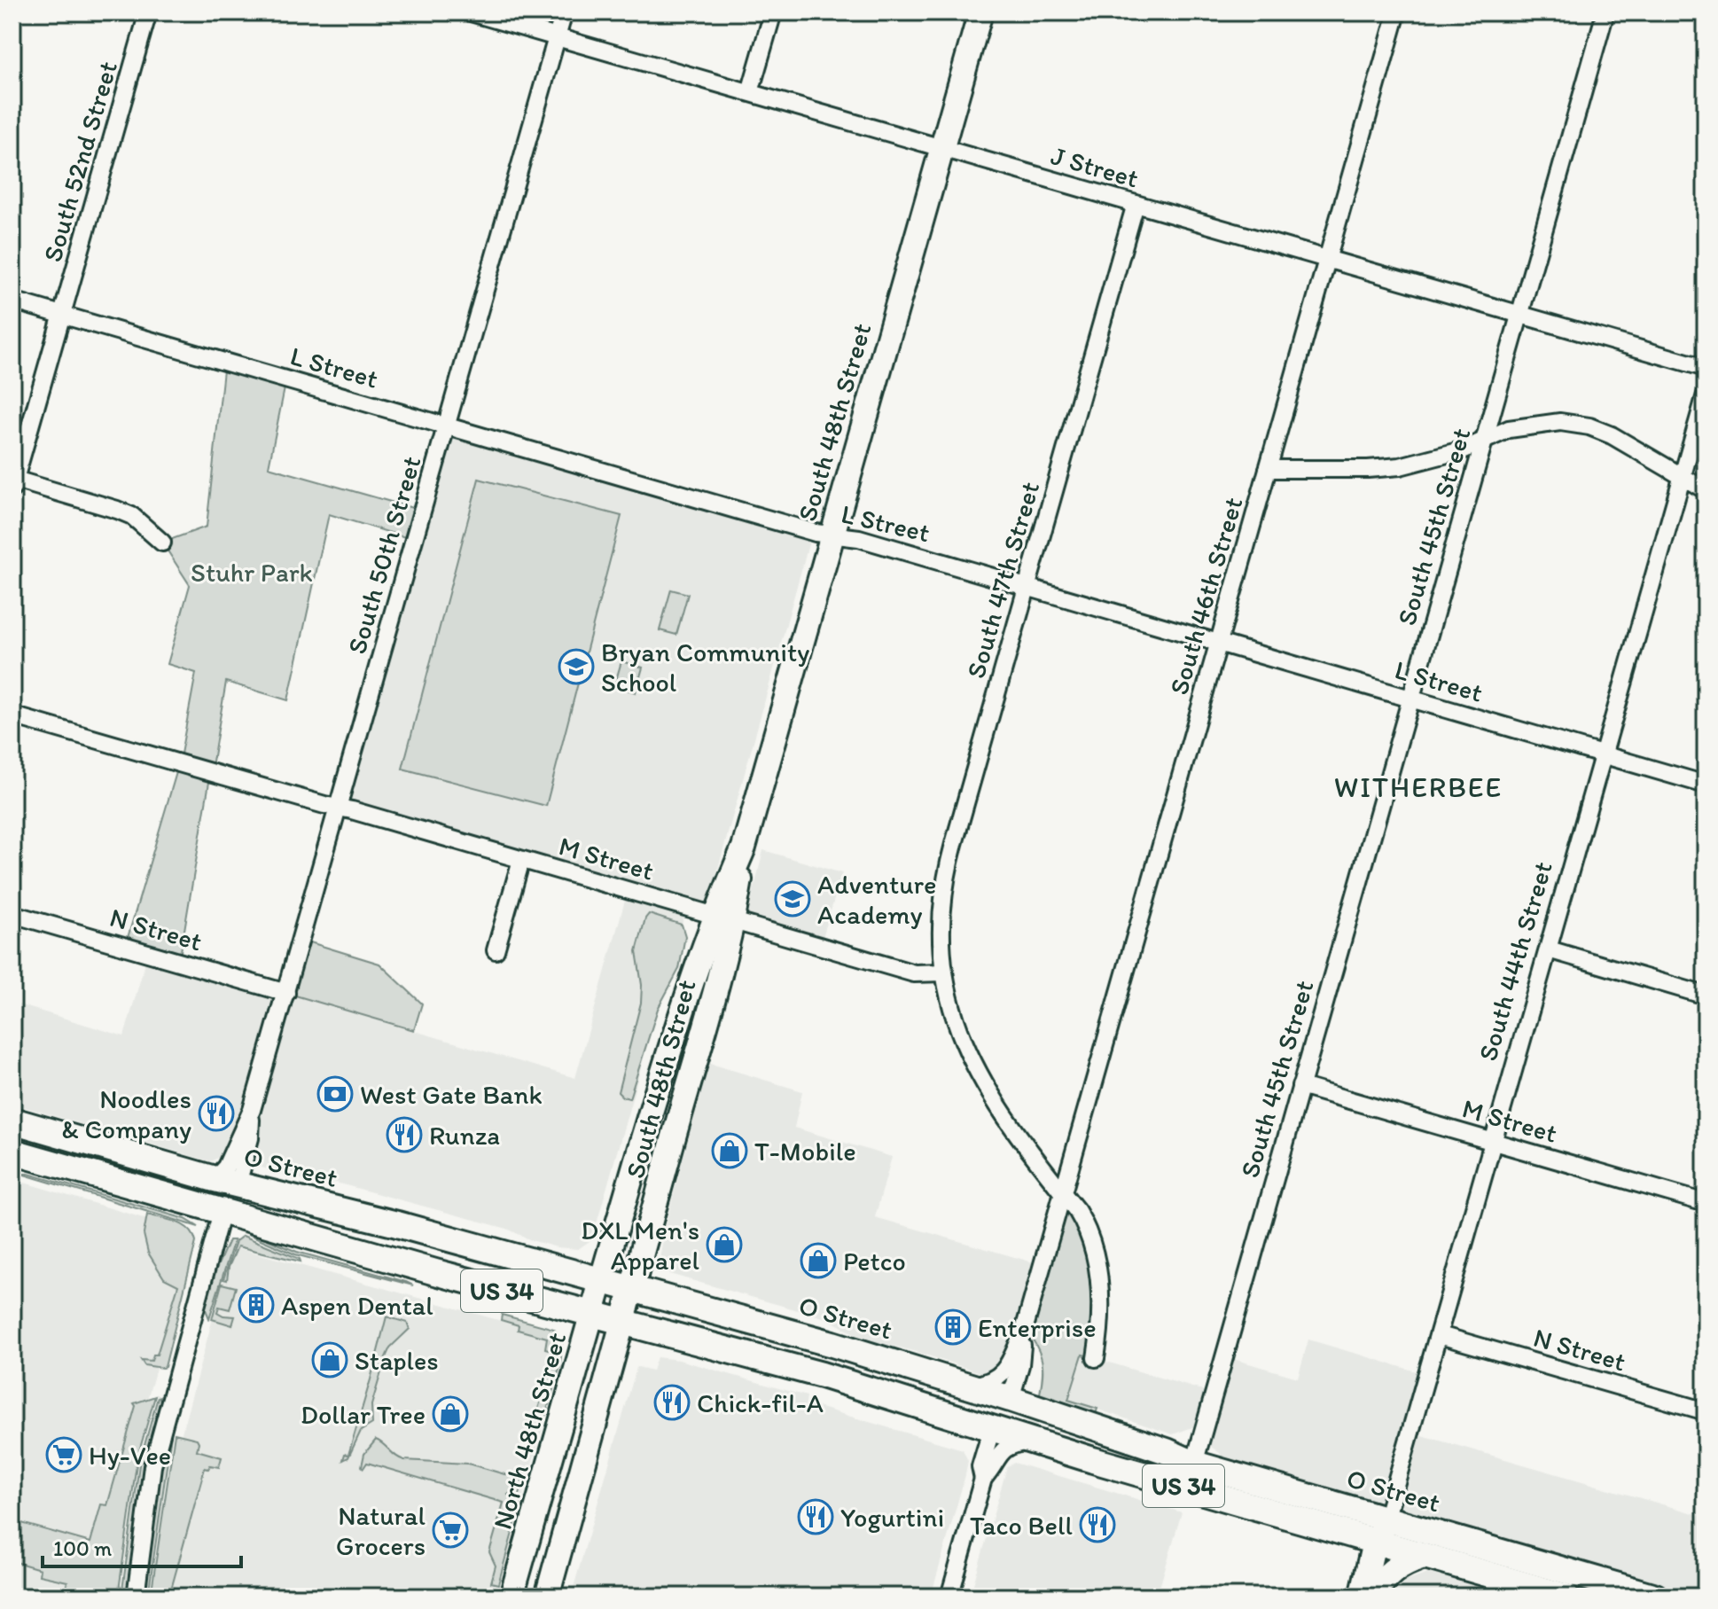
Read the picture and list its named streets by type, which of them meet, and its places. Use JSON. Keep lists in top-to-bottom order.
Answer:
{
  "streets": {
    "main road": [
      "South 48th Street",
      "O Street",
      "US 34",
      "North 48th Street"
    ],
    "street": [
      "South 52nd Street",
      "J Street",
      "L Street",
      "South 45th Street",
      "South 50th Street",
      "South 47th Street",
      "South 46th Street",
      "M Street",
      "N Street",
      "South 44th Street"
    ]
  },
  "crossings": [
    ["South 52nd Street", "L Street"],
    ["J Street", "South 48th Street"],
    ["J Street", "South 45th Street"],
    ["J Street", "South 50th Street"],
    ["J Street", "South 47th Street"],
    ["J Street", "South 46th Street"],
    ["L Street", "South 48th Street"],
    ["L Street", "South 45th Street"],
    ["L Street", "South 50th Street"],
    ["L Street", "South 47th Street"],
    ["L Street", "South 46th Street"],
    ["L Street", "South 44th Street"],
    ["South 48th Street", "M Street"],
    ["South 48th Street", "O Street"],
    ["South 48th Street", "North 48th Street"],
    ["South 45th Street", "M Street"],
    ["South 45th Street", "O Street"],
    ["South 50th Street", "M Street"],
    ["South 50th Street", "N Street"],
    ["South 50th Street", "O Street"],
    ["South 47th Street", "M Street"],
    ["South 46th Street", "O Street"],
    ["M Street", "South 44th Street"],
    ["N Street", "South 44th Street"],
    ["South 44th Street", "O Street"],
    ["O Street", "North 48th Street"]
  ],
  "districts": ["WITHERBEE"],
  "parks": ["Stuhr Park"],
  "places": {
    "school or university": ["Bryan Community School", "Adventure Academy"],
    "bank": ["West Gate Bank"],
    "restaurant": [
      "Noodles & Company",
      "Runza",
      "Chick-fil-A",
      "Yogurtini",
      "Taco Bell"
    ],
    "shop": [
      "T-Mobile",
      "DXL Men's Apparel",
      "Petco",
      "Staples",
      "Dollar Tree"
    ],
    "building": ["Aspen Dental", "Enterprise"],
    "supermarket": ["Hy-Vee", "Natural Grocers"]
  },
  "scale_bar": "100 m"
}
